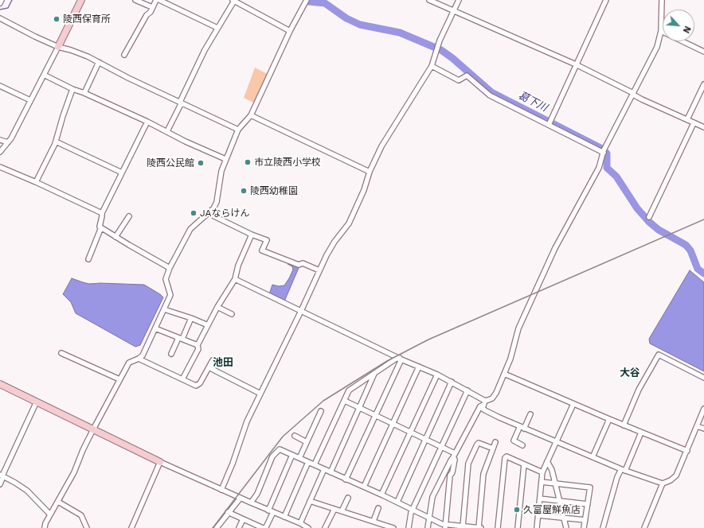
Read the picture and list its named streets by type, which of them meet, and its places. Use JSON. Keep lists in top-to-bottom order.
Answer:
{
  "districts": ["池田", "大谷"],
  "water": ["葛下川"],
  "places": [
    "陵西保育所",
    "市立陵西小学校",
    "陵西公民館",
    "陵西幼稚園",
    "JAならけん",
    "久富屋鮮魚店"
  ],
  "north": "bottom right"
}
